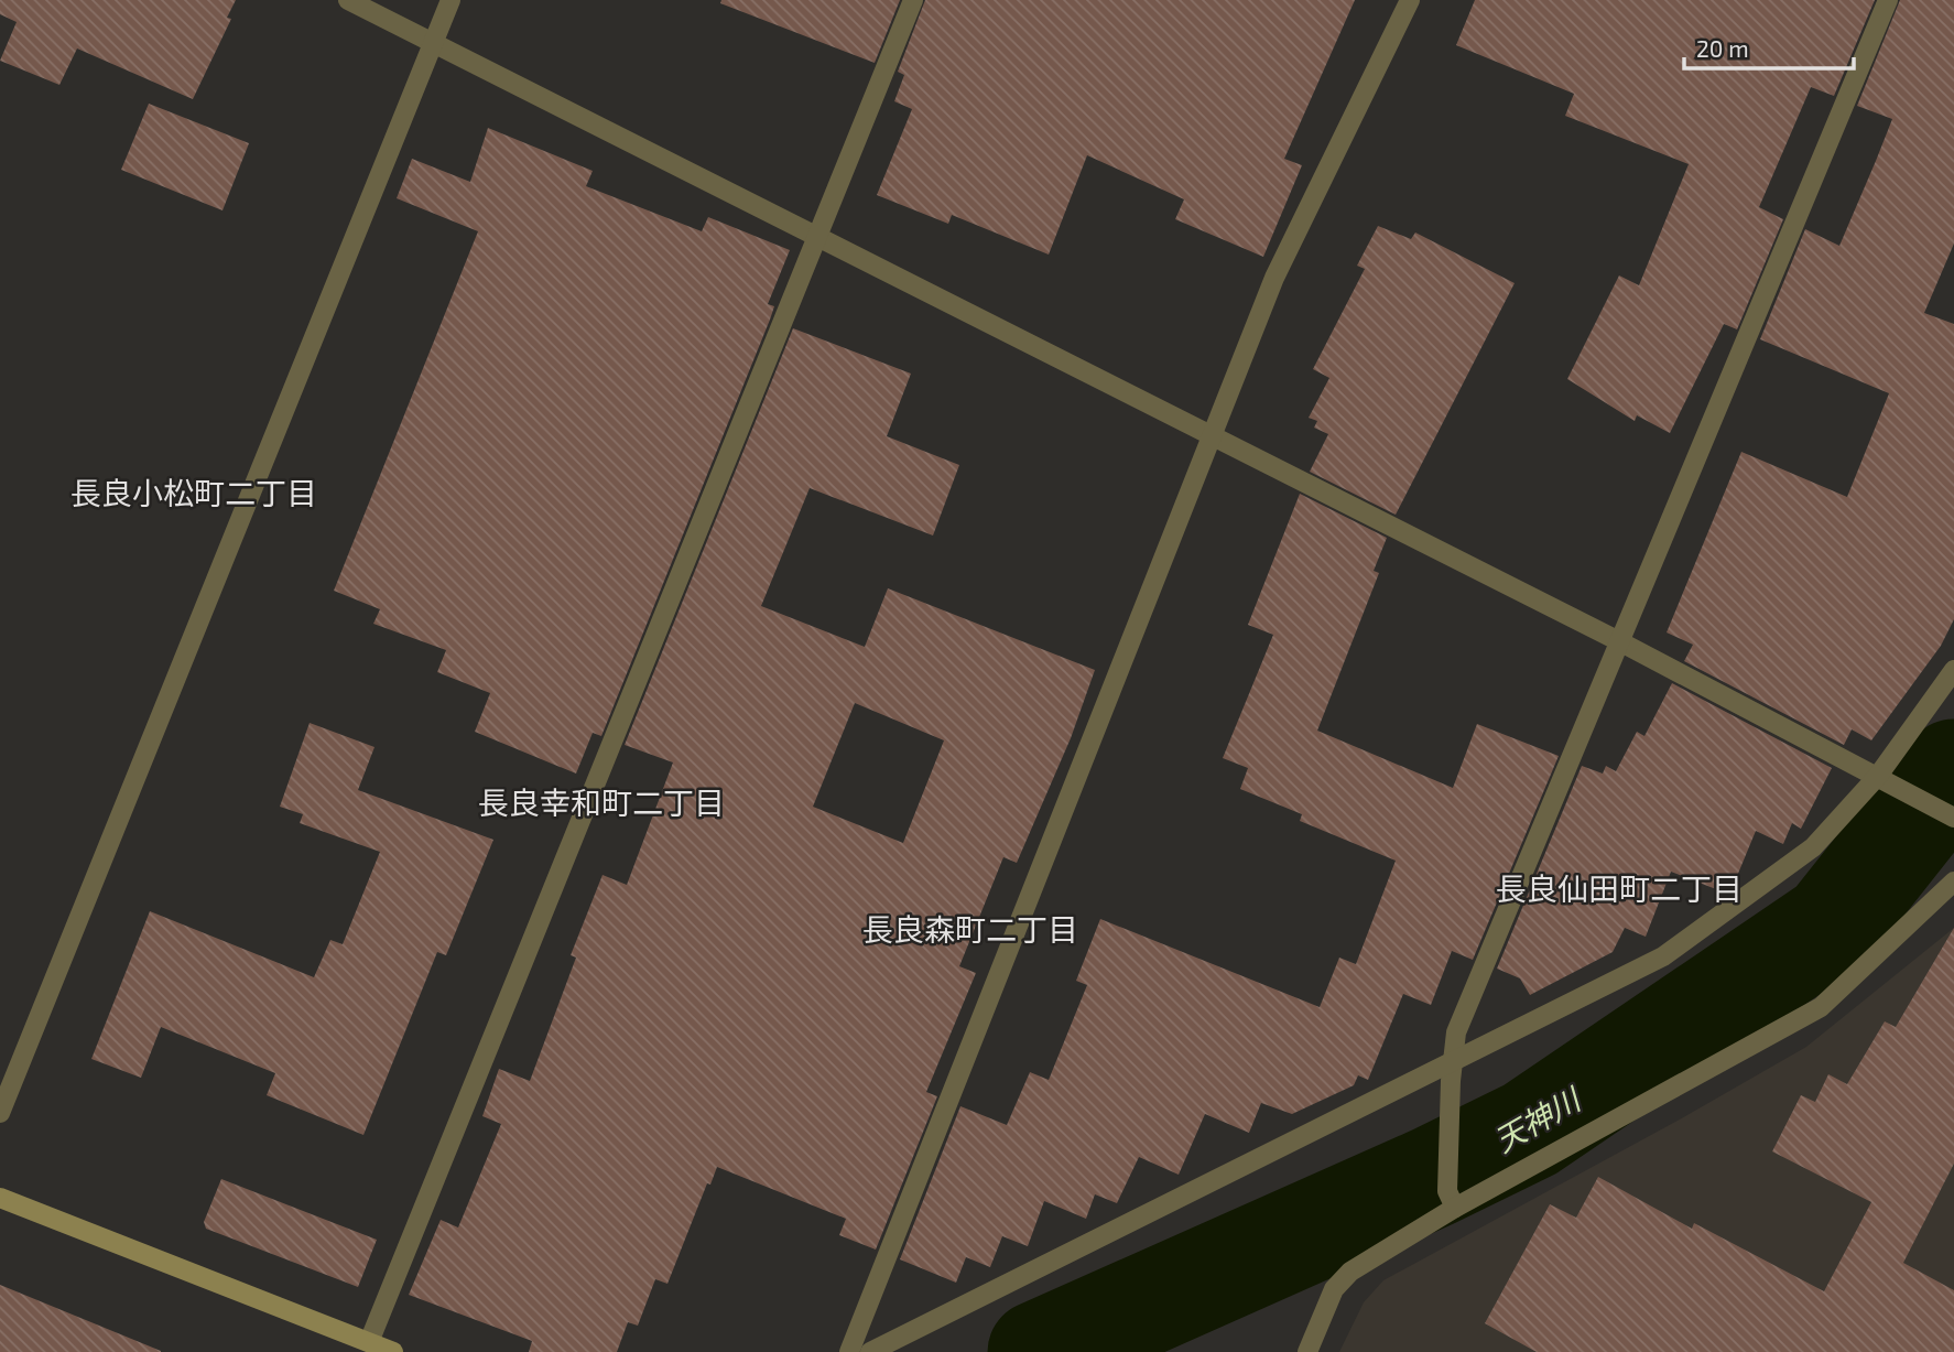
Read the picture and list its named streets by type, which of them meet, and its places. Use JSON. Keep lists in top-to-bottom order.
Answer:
{
  "districts": [
    "長良小松町二丁目",
    "長良幸和町二丁目",
    "長良仙田町二丁目",
    "長良森町二丁目"
  ],
  "water": ["天神川"],
  "scale_bar": "20 m"
}
